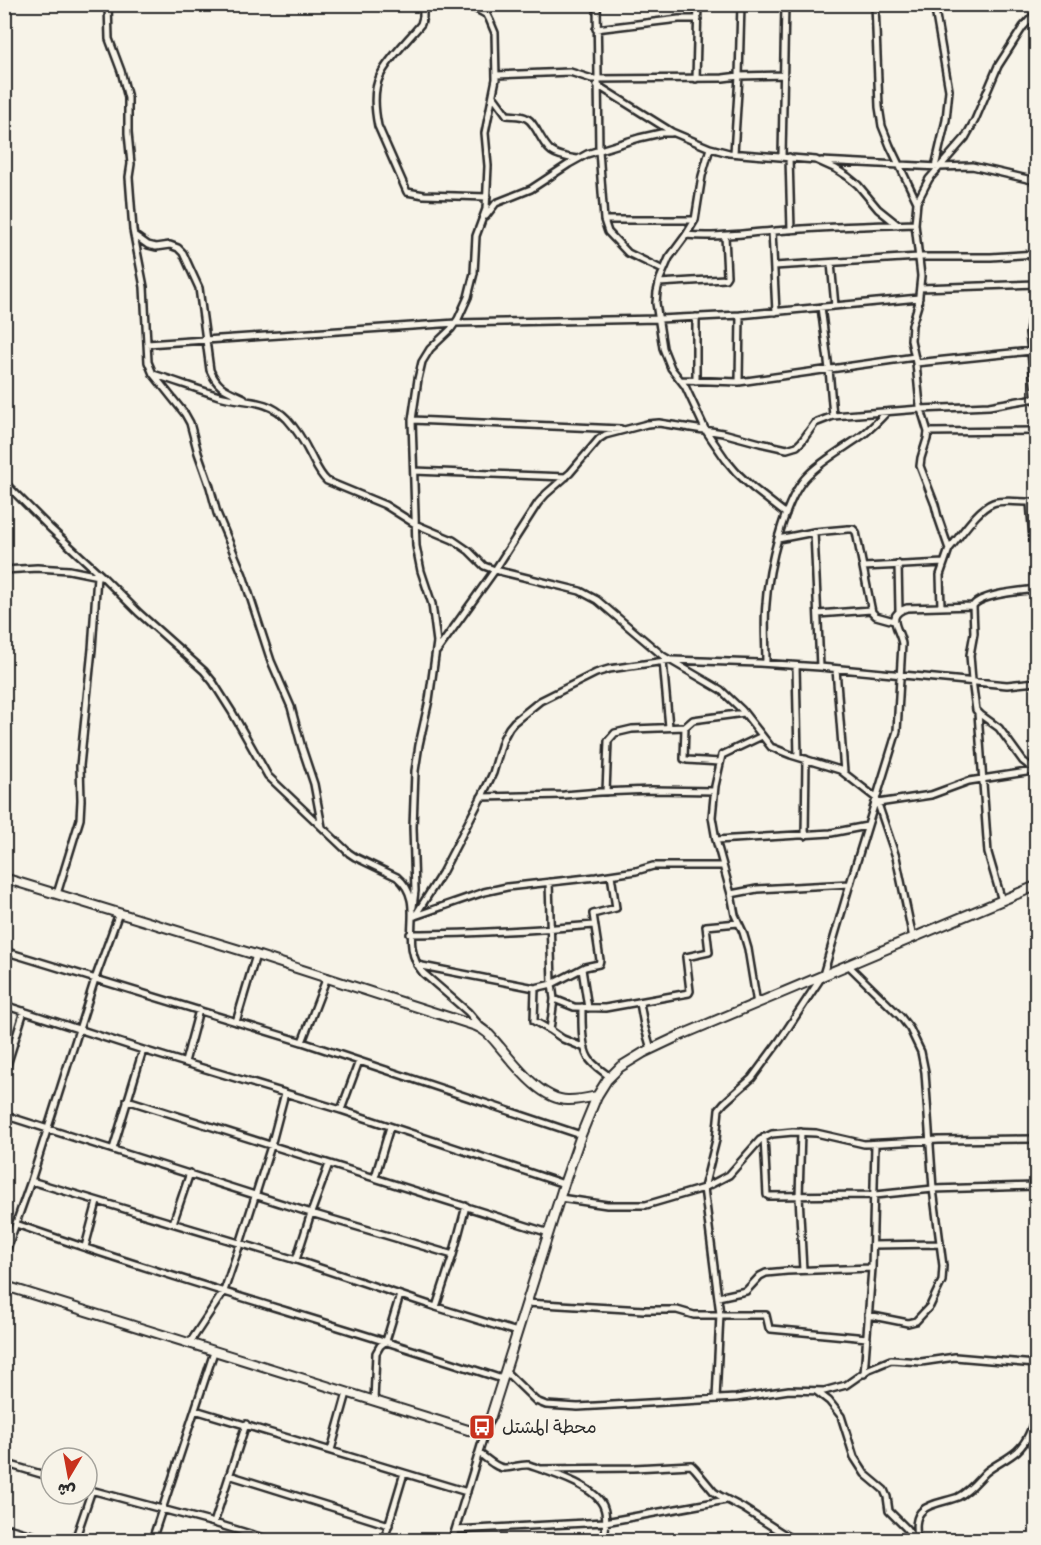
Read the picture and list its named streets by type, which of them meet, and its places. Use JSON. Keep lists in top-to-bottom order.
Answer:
{
  "places": {
    "bus stop": ["محطة المشتل"]
  },
  "north": "bottom"
}
